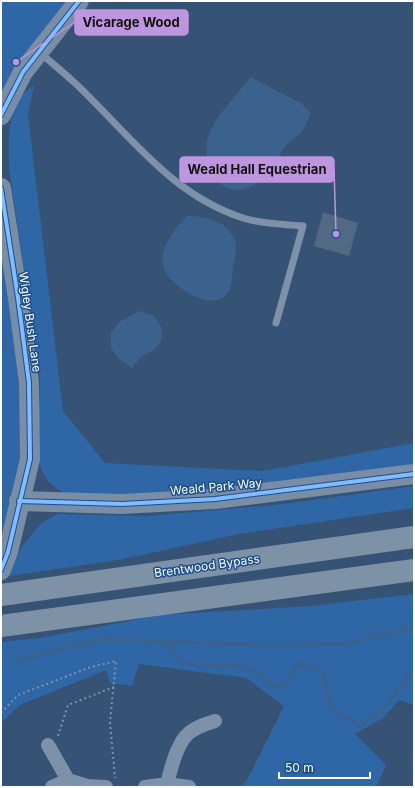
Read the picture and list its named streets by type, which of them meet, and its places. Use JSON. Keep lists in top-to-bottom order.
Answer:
{
  "streets": {
    "highway": ["Brentwood Bypass"],
    "street": ["Wigley Bush Lane", "Weald Park Way"]
  },
  "crossings": [
    ["Wigley Bush Lane", "Weald Park Way"]
  ],
  "places": ["Vicarage Wood", "Weald Hall Equestrian"],
  "scale_bar": "50 m"
}
